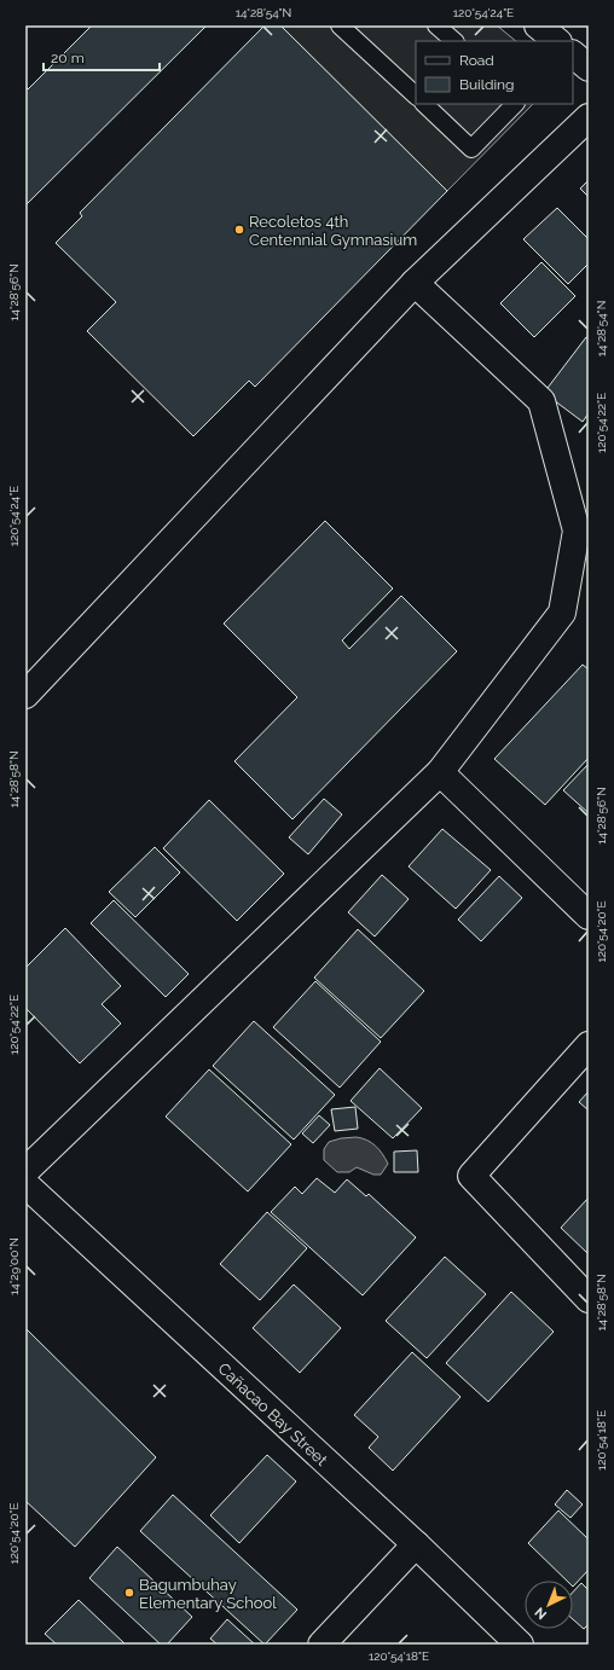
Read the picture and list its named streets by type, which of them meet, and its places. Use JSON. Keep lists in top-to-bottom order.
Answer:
{
  "streets": {
    "street": ["Cañacao Bay Street"]
  },
  "places": ["Recoletos 4th Centennial Gymnasium", "Bagumbuhay Elementary School"],
  "legend": ["Road", "Building"],
  "scale_bar": "20 m",
  "north": "bottom left",
  "coordinates": [
    "14°28'54\"N",
    "120°54'24\"E",
    "14°28'56\"N",
    "120°54'22\"E",
    "14°28'58\"N",
    "120°54'20\"E",
    "14°29'00\"N",
    "120°54'18\"E"
  ]
}
